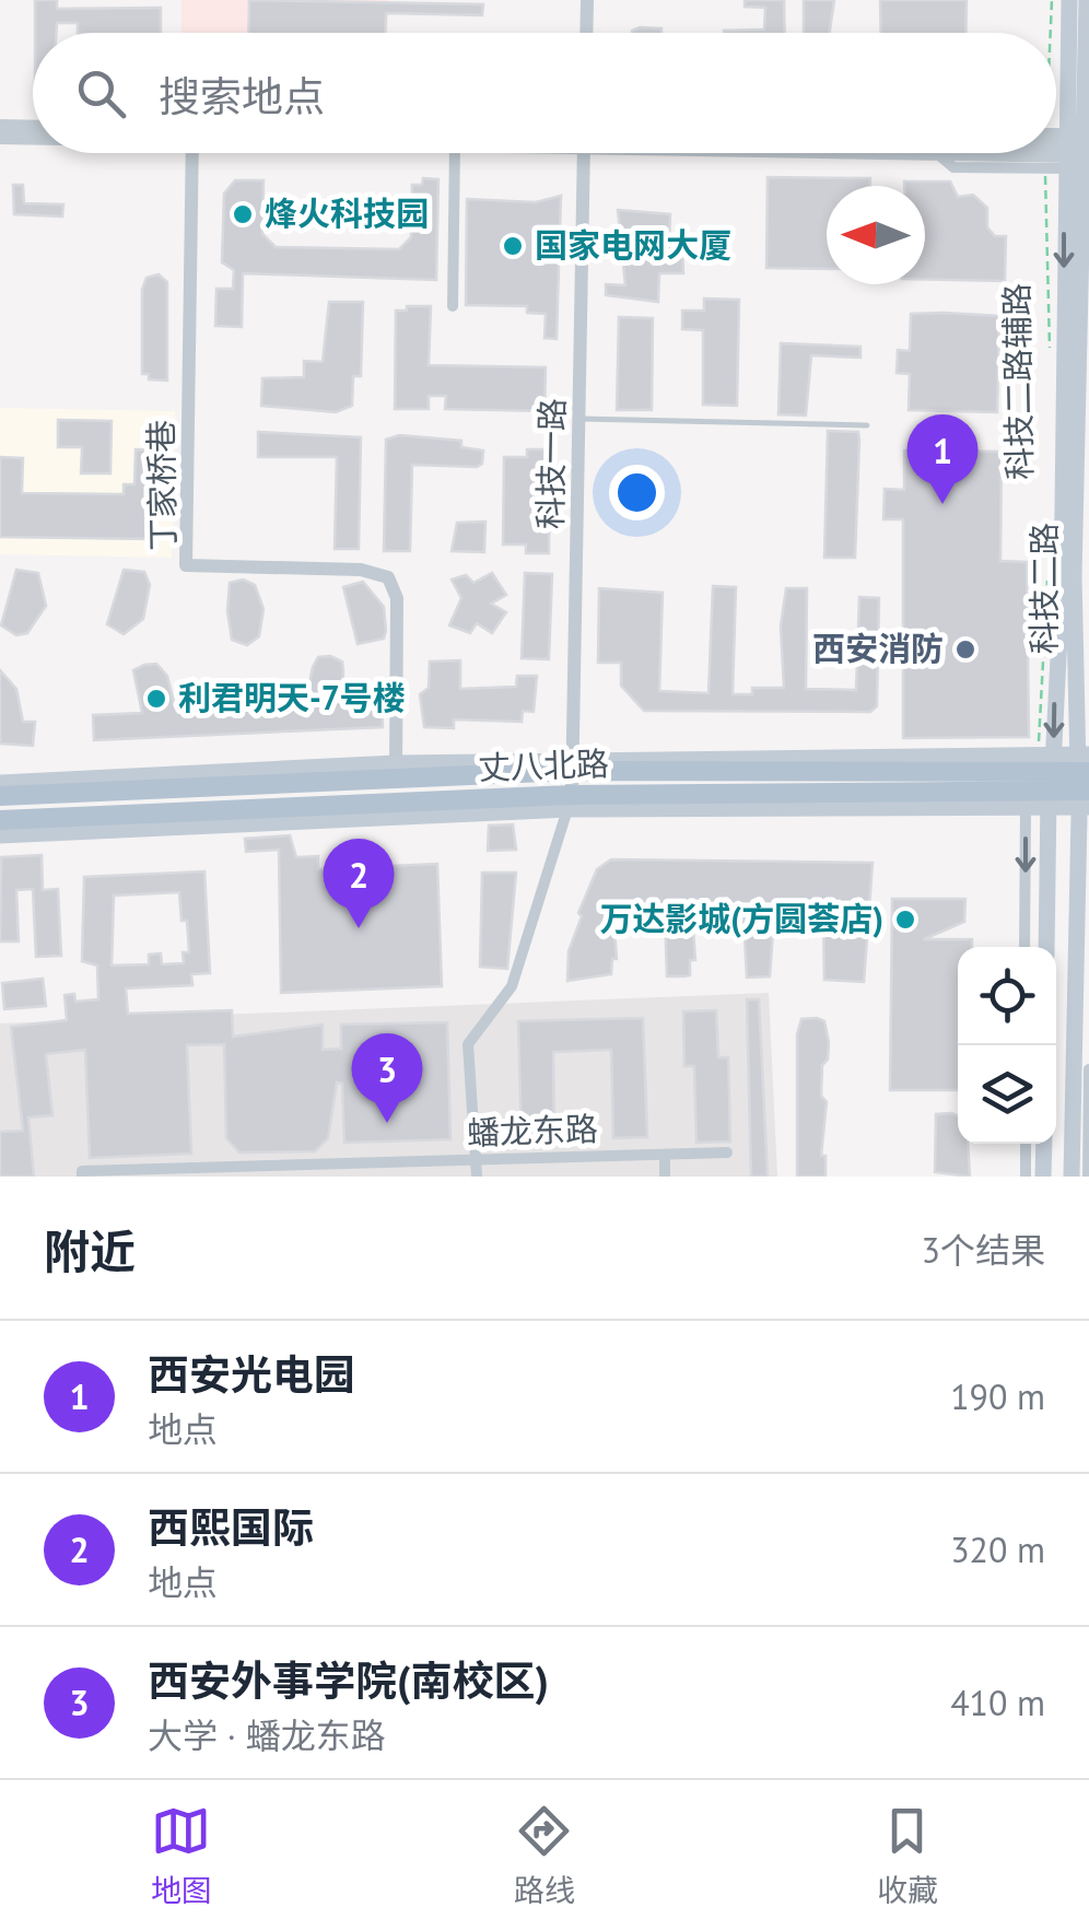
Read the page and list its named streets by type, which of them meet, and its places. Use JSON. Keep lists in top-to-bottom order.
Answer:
{
  "streets": {
    "main road": ["科技二路", "丈八北路"],
    "street": ["科技一路", "丁家桥巷", "蟠龙东路"],
    "path": ["科技二路辅路"]
  },
  "crossings": [
    ["科技一路", "丈八北路"],
    ["丁家桥巷", "丈八北路"],
    ["科技二路", "丈八北路"]
  ],
  "places": [
    "烽火科技园",
    "国家电网大厦",
    "西安消防",
    "利君明天-7号楼",
    "万达影城(方圆荟店)"
  ],
  "north": "left",
  "page": {
    "search": "搜索地点",
    "pins": ["1", "2", "3"],
    "heading": ["附近", "3个结果"],
    "list": [
      {
        "mark": "1",
        "name": "西安光电园",
        "note": "地点",
        "value": "190 m"
      },
      {
        "mark": "2",
        "name": "西熙国际",
        "note": "地点",
        "value": "320 m"
      },
      {
        "mark": "3",
        "name": "西安外事学院(南校区)",
        "note": "大学 · 蟠龙东路",
        "value": "410 m"
      }
    ],
    "nav": ["地图", "路线", "收藏"]
  }
}
